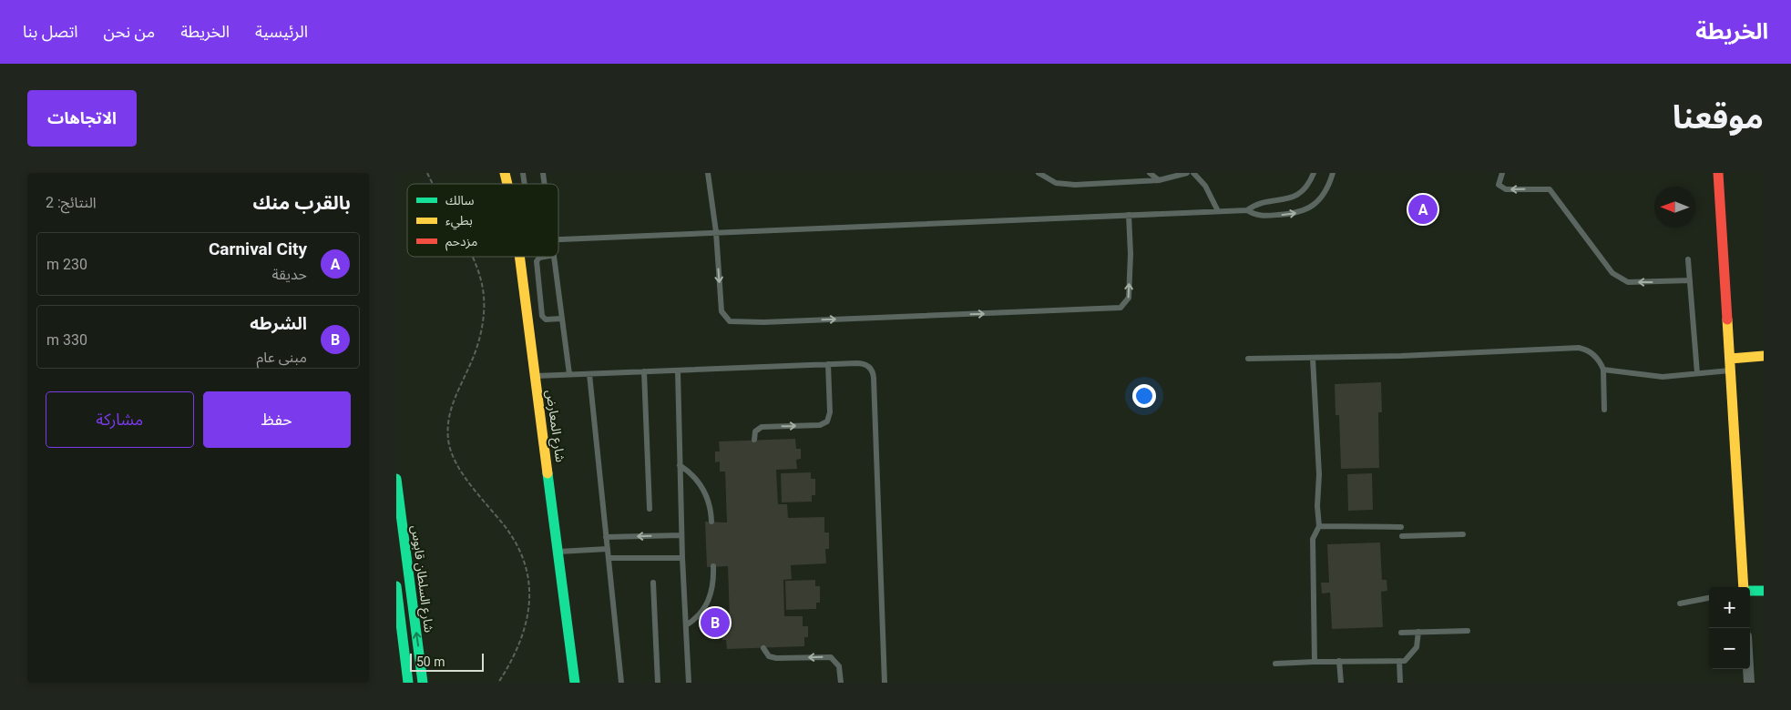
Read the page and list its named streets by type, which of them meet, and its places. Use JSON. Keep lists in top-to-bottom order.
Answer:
{
  "streets": {
    "main road": ["شارع المعارض", "شارع السلطان قابوس"]
  },
  "legend": ["سالك", "بطيء", "مزدحم"],
  "scale_bar": "50 m",
  "north": "left",
  "page": {
    "header": "الخريطة",
    "nav": [
      "الرئيسية",
      "الخريطة",
      "من نحن",
      "اتصل بنا"
    ],
    "title": "موقعنا",
    "buttons": [
      "الاتجاهات",
      ["حفظ", "مشاركة"]
    ],
    "heading": ["بالقرب منك", "النتائج: 2"],
    "pins": ["A", "B"],
    "list": [
      {
        "mark": "A",
        "name": "Carnival City",
        "note": "حديقة",
        "value": "230 m"
      },
      {
        "mark": "B",
        "name": "الشرطه",
        "note": "مبنى عام",
        "value": "330 m"
      }
    ],
    "map_buttons": ["+", "−"],
    "scale": "50 m"
  }
}
